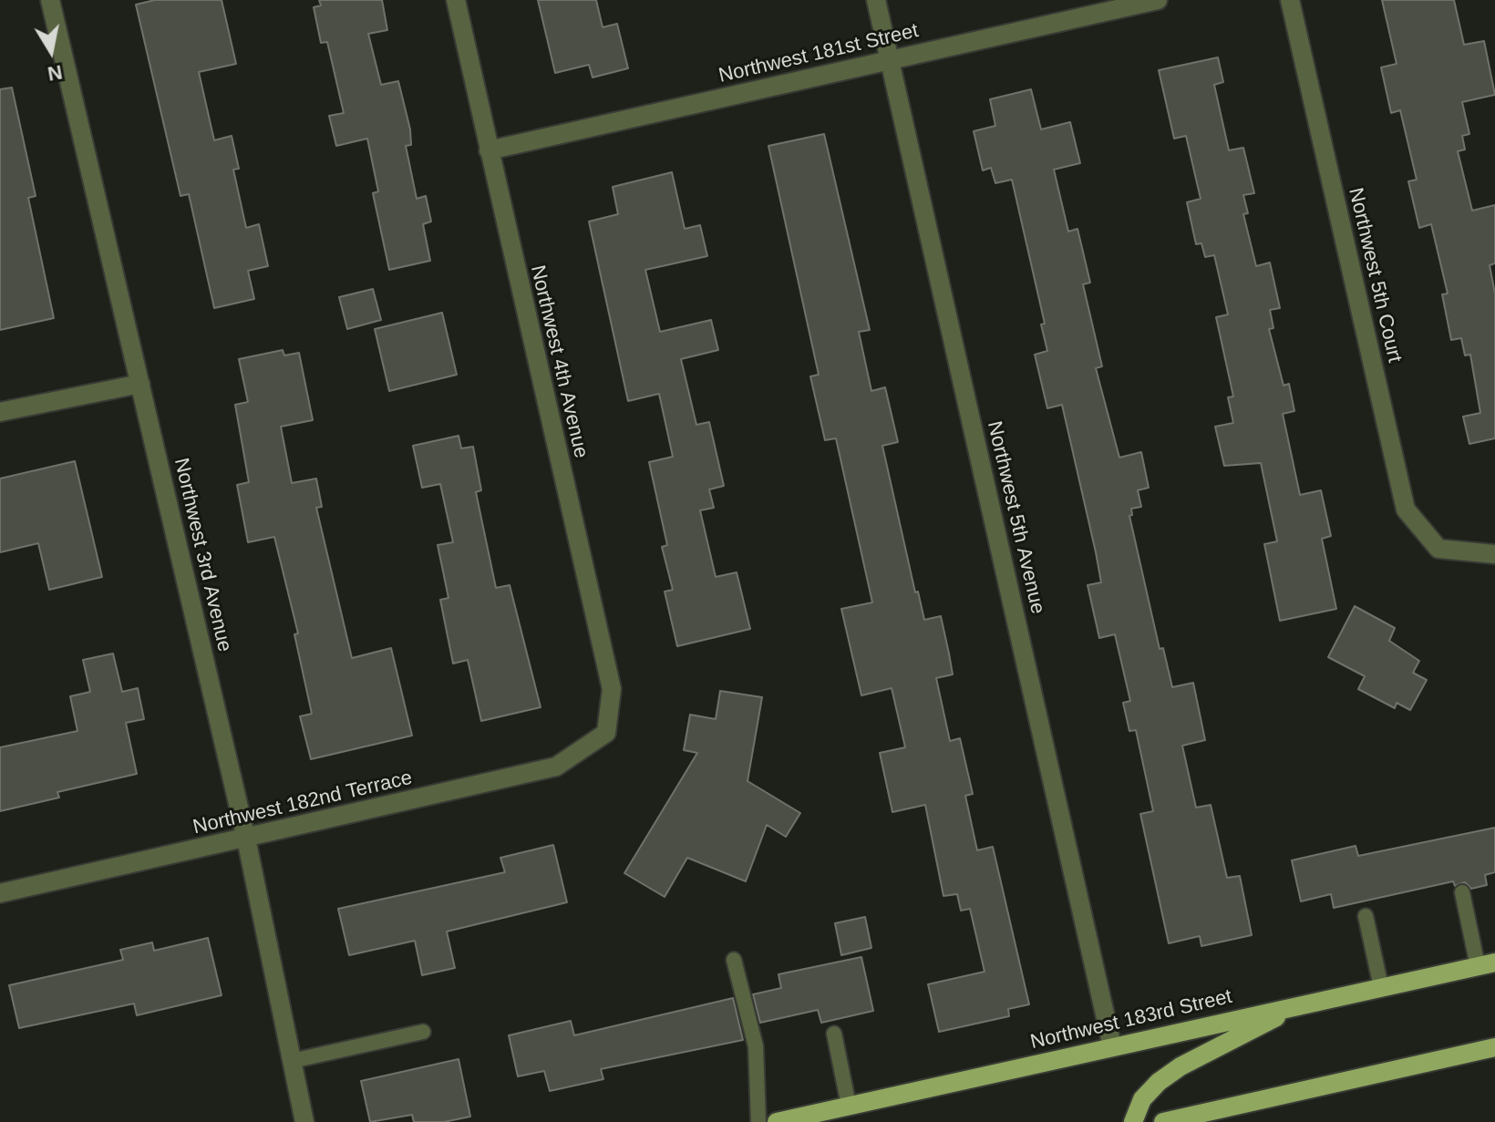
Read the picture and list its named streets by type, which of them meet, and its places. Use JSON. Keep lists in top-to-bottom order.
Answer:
{
  "streets": {
    "main road": ["Northwest 183rd Street"],
    "street": [
      "Northwest 181st Street",
      "Northwest 5th Court",
      "Northwest 4th Avenue",
      "Northwest 5th Avenue",
      "Northwest 3rd Avenue",
      "Northwest 182nd Terrace"
    ]
  },
  "crossings": [
    ["Northwest 181st Street", "Northwest 4th Avenue"],
    ["Northwest 181st Street", "Northwest 5th Avenue"],
    ["Northwest 4th Avenue", "Northwest 182nd Terrace"],
    ["Northwest 5th Avenue", "Northwest 183rd Street"],
    ["Northwest 3rd Avenue", "Northwest 182nd Terrace"]
  ],
  "north": "bottom"
}
